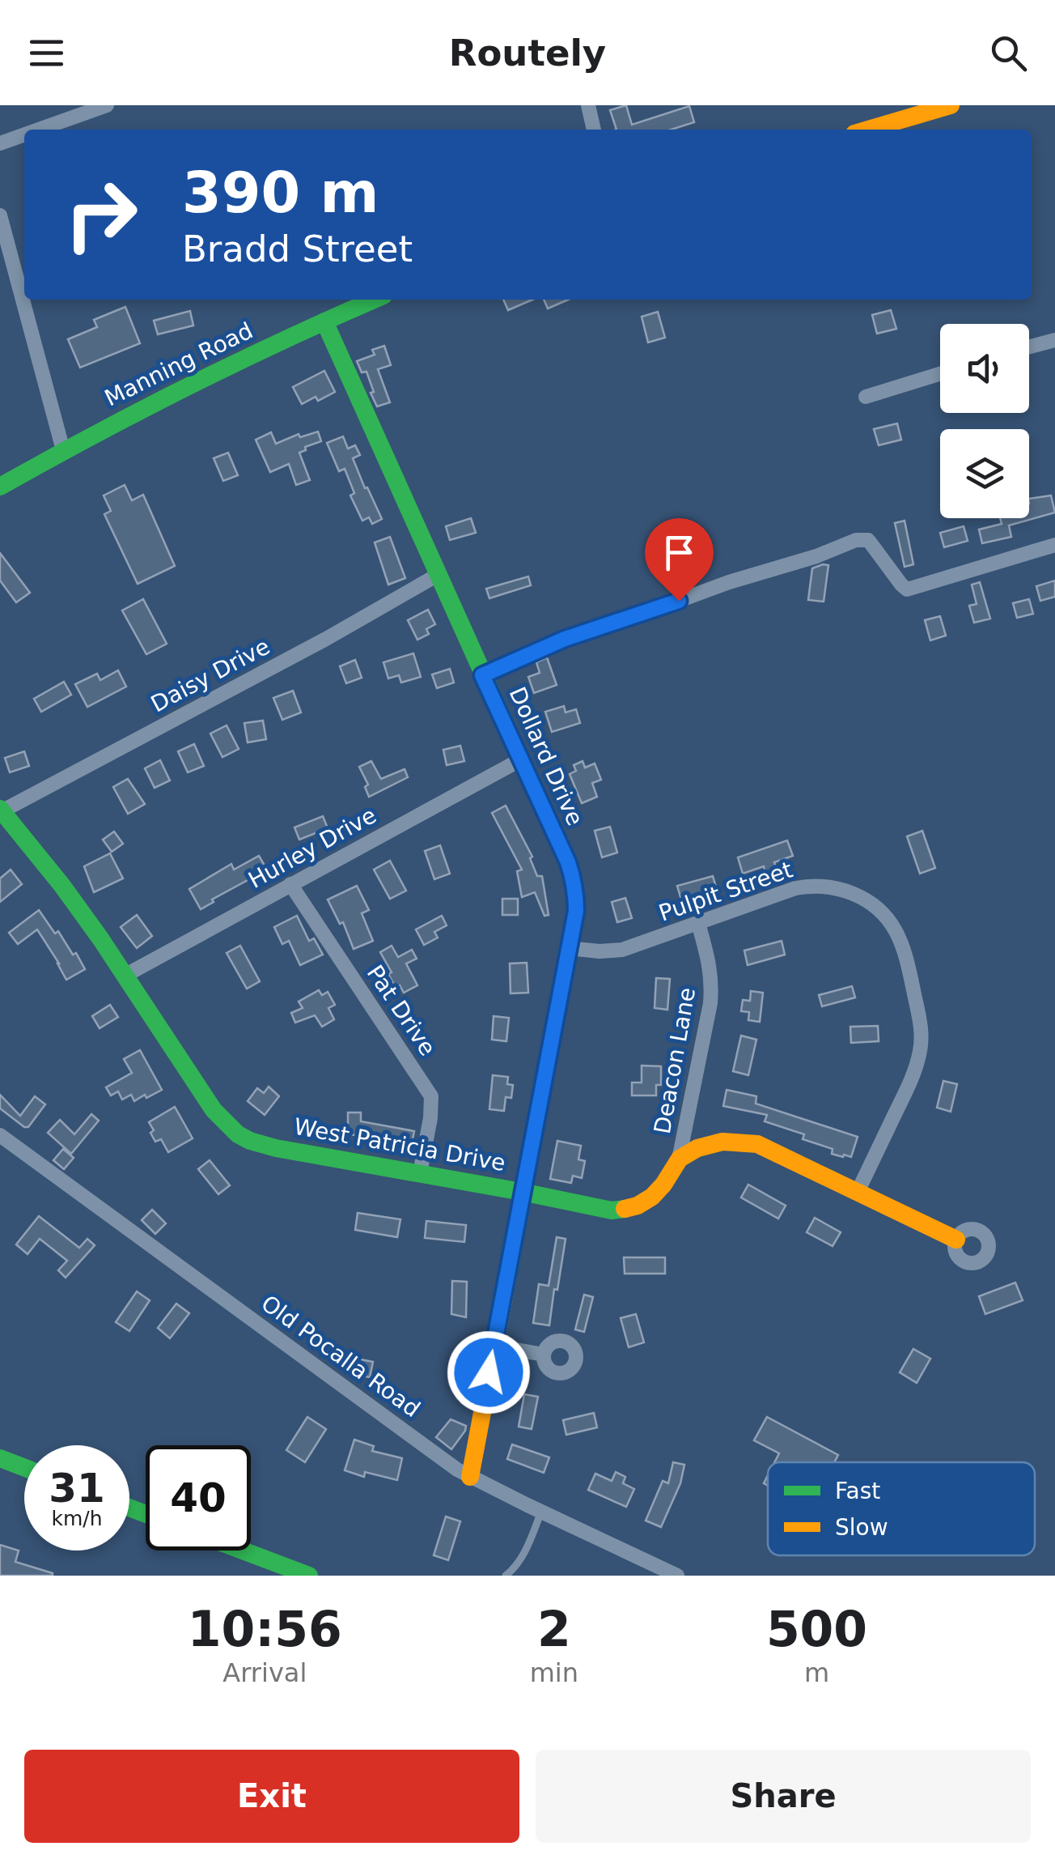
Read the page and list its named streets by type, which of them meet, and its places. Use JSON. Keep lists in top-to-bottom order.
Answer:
{
  "streets": {
    "street": [
      "Manning Road",
      "Daisy Drive",
      "Dollard Drive",
      "Hurley Drive",
      "Pulpit Street",
      "Pat Drive",
      "Deacon Lane",
      "West Patricia Drive",
      "Old Pocalla Road"
    ]
  },
  "crossings": [
    ["Manning Road", "Dollard Drive"],
    ["Daisy Drive", "Dollard Drive"],
    ["Daisy Drive", "West Patricia Drive"],
    ["Dollard Drive", "Hurley Drive"],
    ["Dollard Drive", "Pulpit Street"],
    ["Dollard Drive", "West Patricia Drive"],
    ["Dollard Drive", "Old Pocalla Road"],
    ["Hurley Drive", "Pat Drive"],
    ["Hurley Drive", "West Patricia Drive"],
    ["Pulpit Street", "Deacon Lane"],
    ["Pat Drive", "West Patricia Drive"],
    ["Deacon Lane", "West Patricia Drive"]
  ],
  "legend": ["Fast", "Slow"],
  "page": {
    "header": "Routely",
    "turn": ["390 m", "Bradd Street"],
    "speed": "31 km/h",
    "limit": "40",
    "eta": [
      "10:56",
      "Arrival",
      "2",
      "min",
      "500",
      "m"
    ],
    "buttons": ["Exit", "Share"]
  }
}
